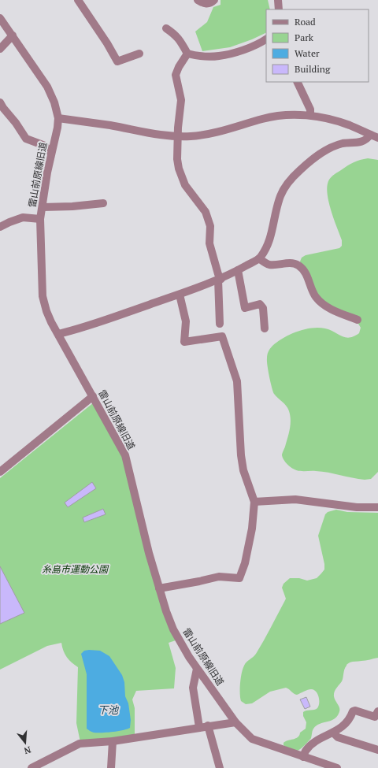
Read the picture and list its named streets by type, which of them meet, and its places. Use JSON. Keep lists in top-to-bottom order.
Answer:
{
  "streets": {
    "street": ["雷山前原線旧道"]
  },
  "water": ["下池"],
  "parks": ["糸島市運動公園"],
  "legend": [
    "Road",
    "Park",
    "Water",
    "Building"
  ],
  "north": "bottom"
}
